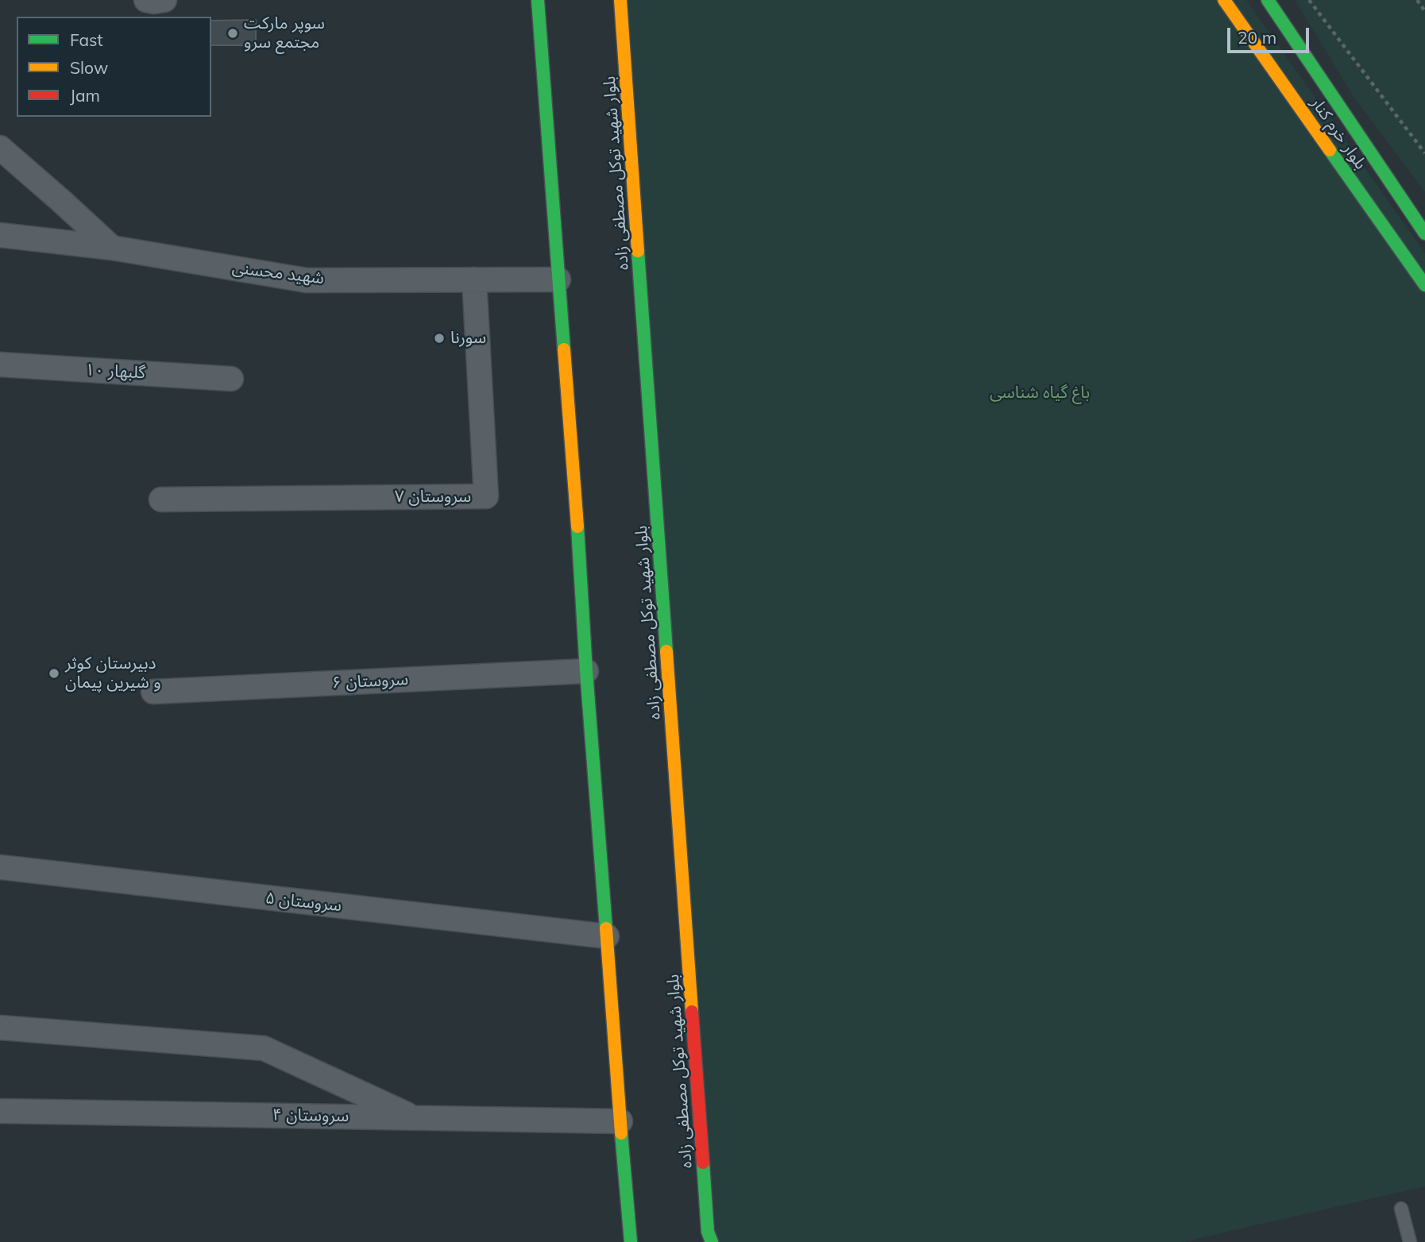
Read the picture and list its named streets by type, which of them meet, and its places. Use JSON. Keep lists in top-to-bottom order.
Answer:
{
  "streets": {
    "main road": ["بلوار خرم کنار", "بلوار شهید توکل مصطفی زاده"],
    "street": [
      "شهید محسنی",
      "گلبهار ۱۰",
      "سروستان ۷",
      "سروستان ۶",
      "سروستان ۵",
      "سروستان ۴"
    ]
  },
  "crossings": [
    ["شهید محسنی", "سروستان ۷"]
  ],
  "parks": ["باغ گیاه شناسی"],
  "places": ["سوپر مارکت مجتمع سرو", "سورنا", "دبیرستان کوثر و شیرین پیمان"],
  "legend": ["Fast", "Slow", "Jam"],
  "scale_bar": "20 m"
}
